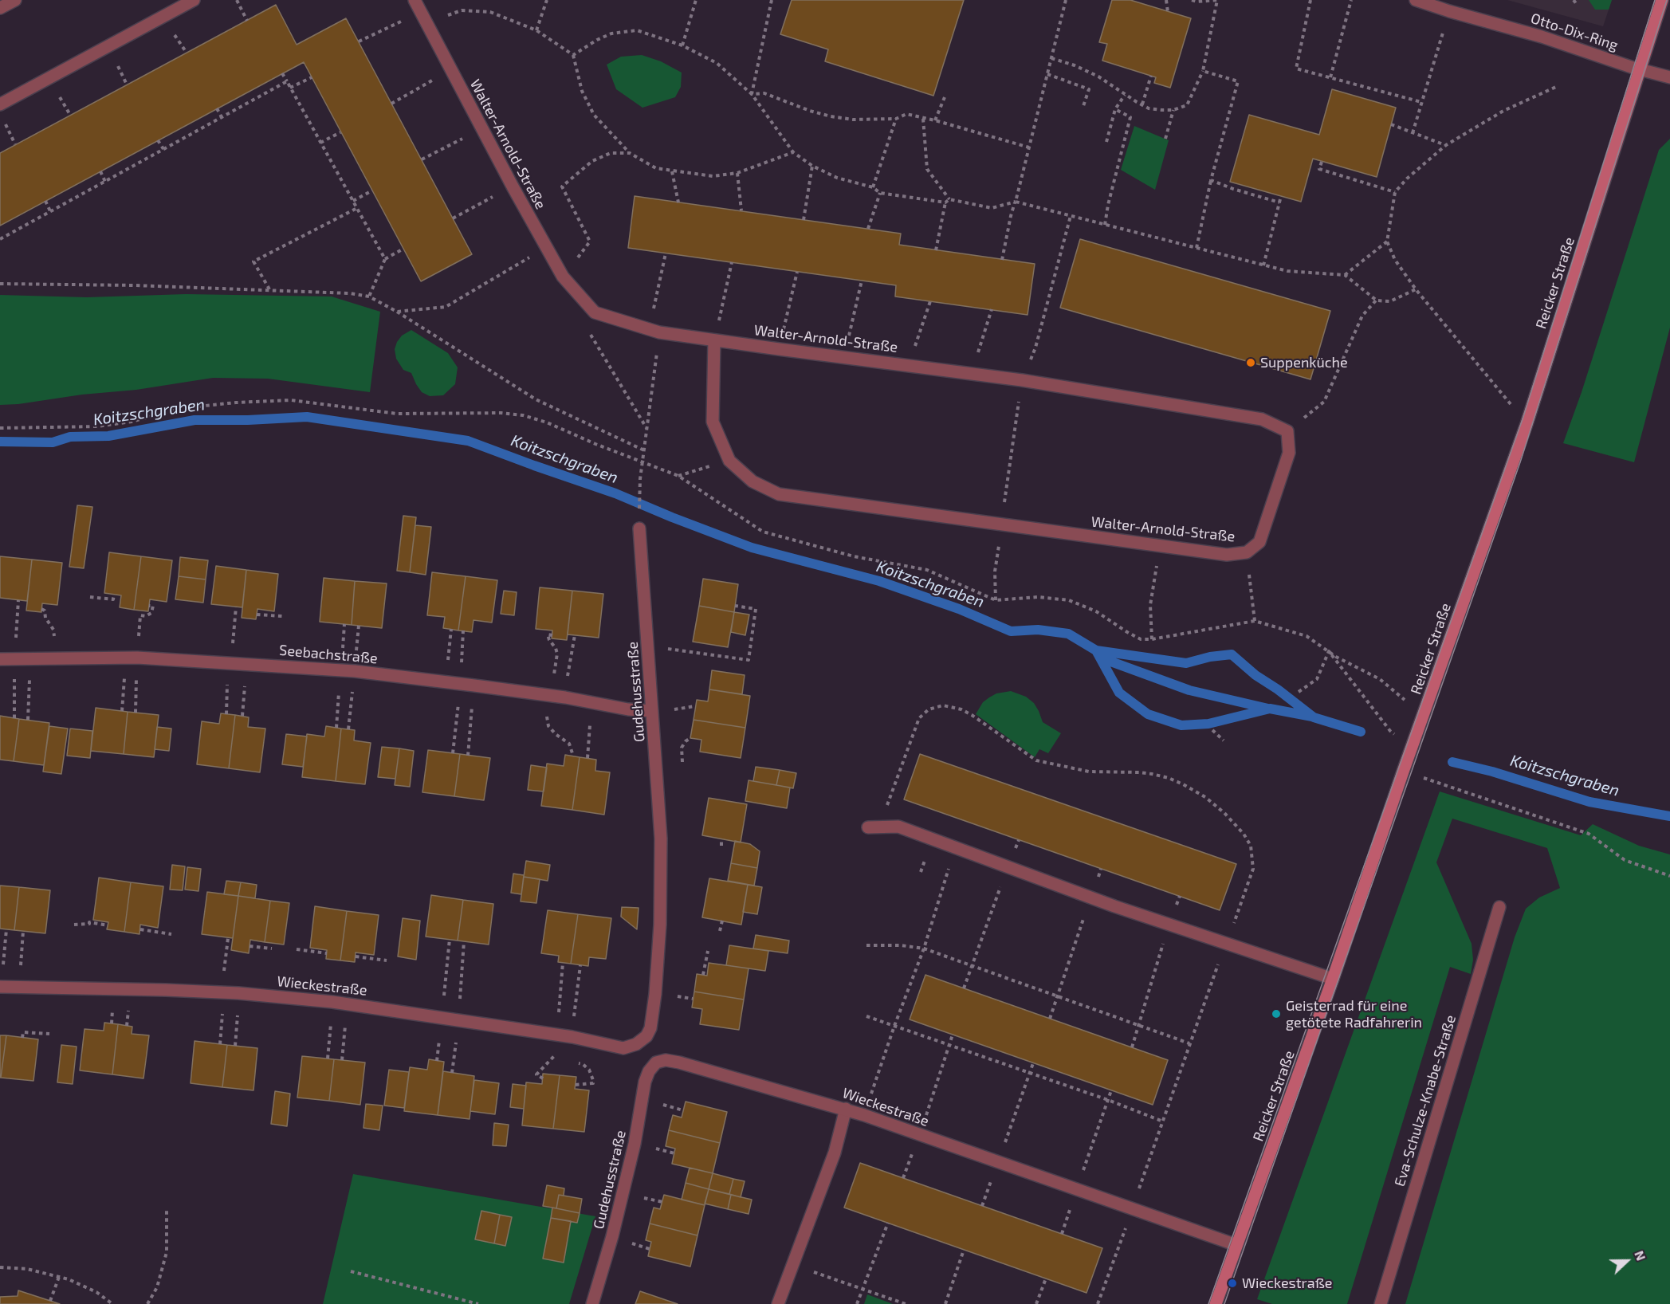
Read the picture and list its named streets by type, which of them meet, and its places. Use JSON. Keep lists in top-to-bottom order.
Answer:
{
  "streets": {
    "street": [
      "Otto-Dix-Ring",
      "Walter-Arnold-Straße",
      "Reicker Straße",
      "Seebachstraße",
      "Gudehusstraße",
      "Wieckestraße",
      "Eva-Schulze-Knabe-Straße"
    ]
  },
  "crossings": [
    ["Otto-Dix-Ring", "Reicker Straße"],
    ["Reicker Straße", "Wieckestraße"],
    ["Seebachstraße", "Gudehusstraße"],
    ["Gudehusstraße", "Wieckestraße"]
  ],
  "water": ["Koitzschgraben"],
  "places": ["Suppenküche", "Geisterrad für eine getötete Radfahrerin", "Wieckestraße"],
  "north": "right"
}
